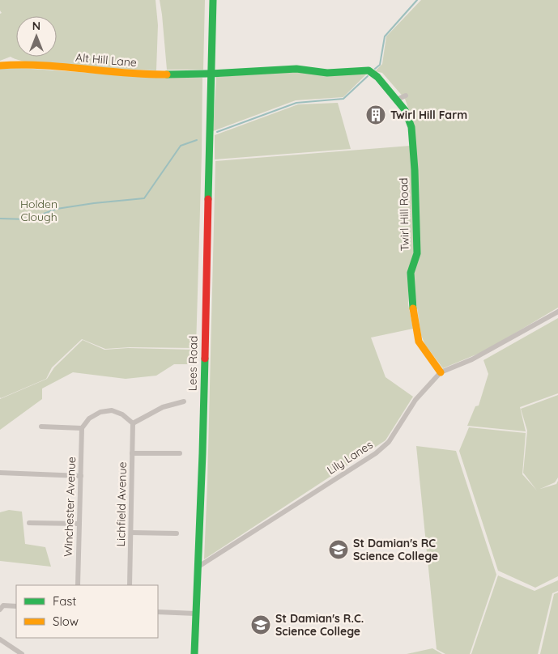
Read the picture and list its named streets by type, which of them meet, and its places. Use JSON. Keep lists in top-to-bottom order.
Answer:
{
  "streets": {
    "street": [
      "Alt Hill Lane",
      "Twirl Hill Road",
      "Lees Road",
      "Lily Lanes",
      "Lichfield Avenue",
      "Winchester Avenue"
    ]
  },
  "crossings": [
    ["Alt Hill Lane", "Twirl Hill Road"],
    ["Alt Hill Lane", "Lees Road"],
    ["Twirl Hill Road", "Lees Road"],
    ["Twirl Hill Road", "Lily Lanes"],
    ["Lees Road", "Lily Lanes"]
  ],
  "parks": ["Holden Clough"],
  "places": {
    "building": ["Twirl Hill Farm"],
    "school or university": ["St Damian's RC Science College", "St Damian's R.C. Science College"]
  },
  "legend": ["Fast", "Slow"],
  "north": "top"
}
